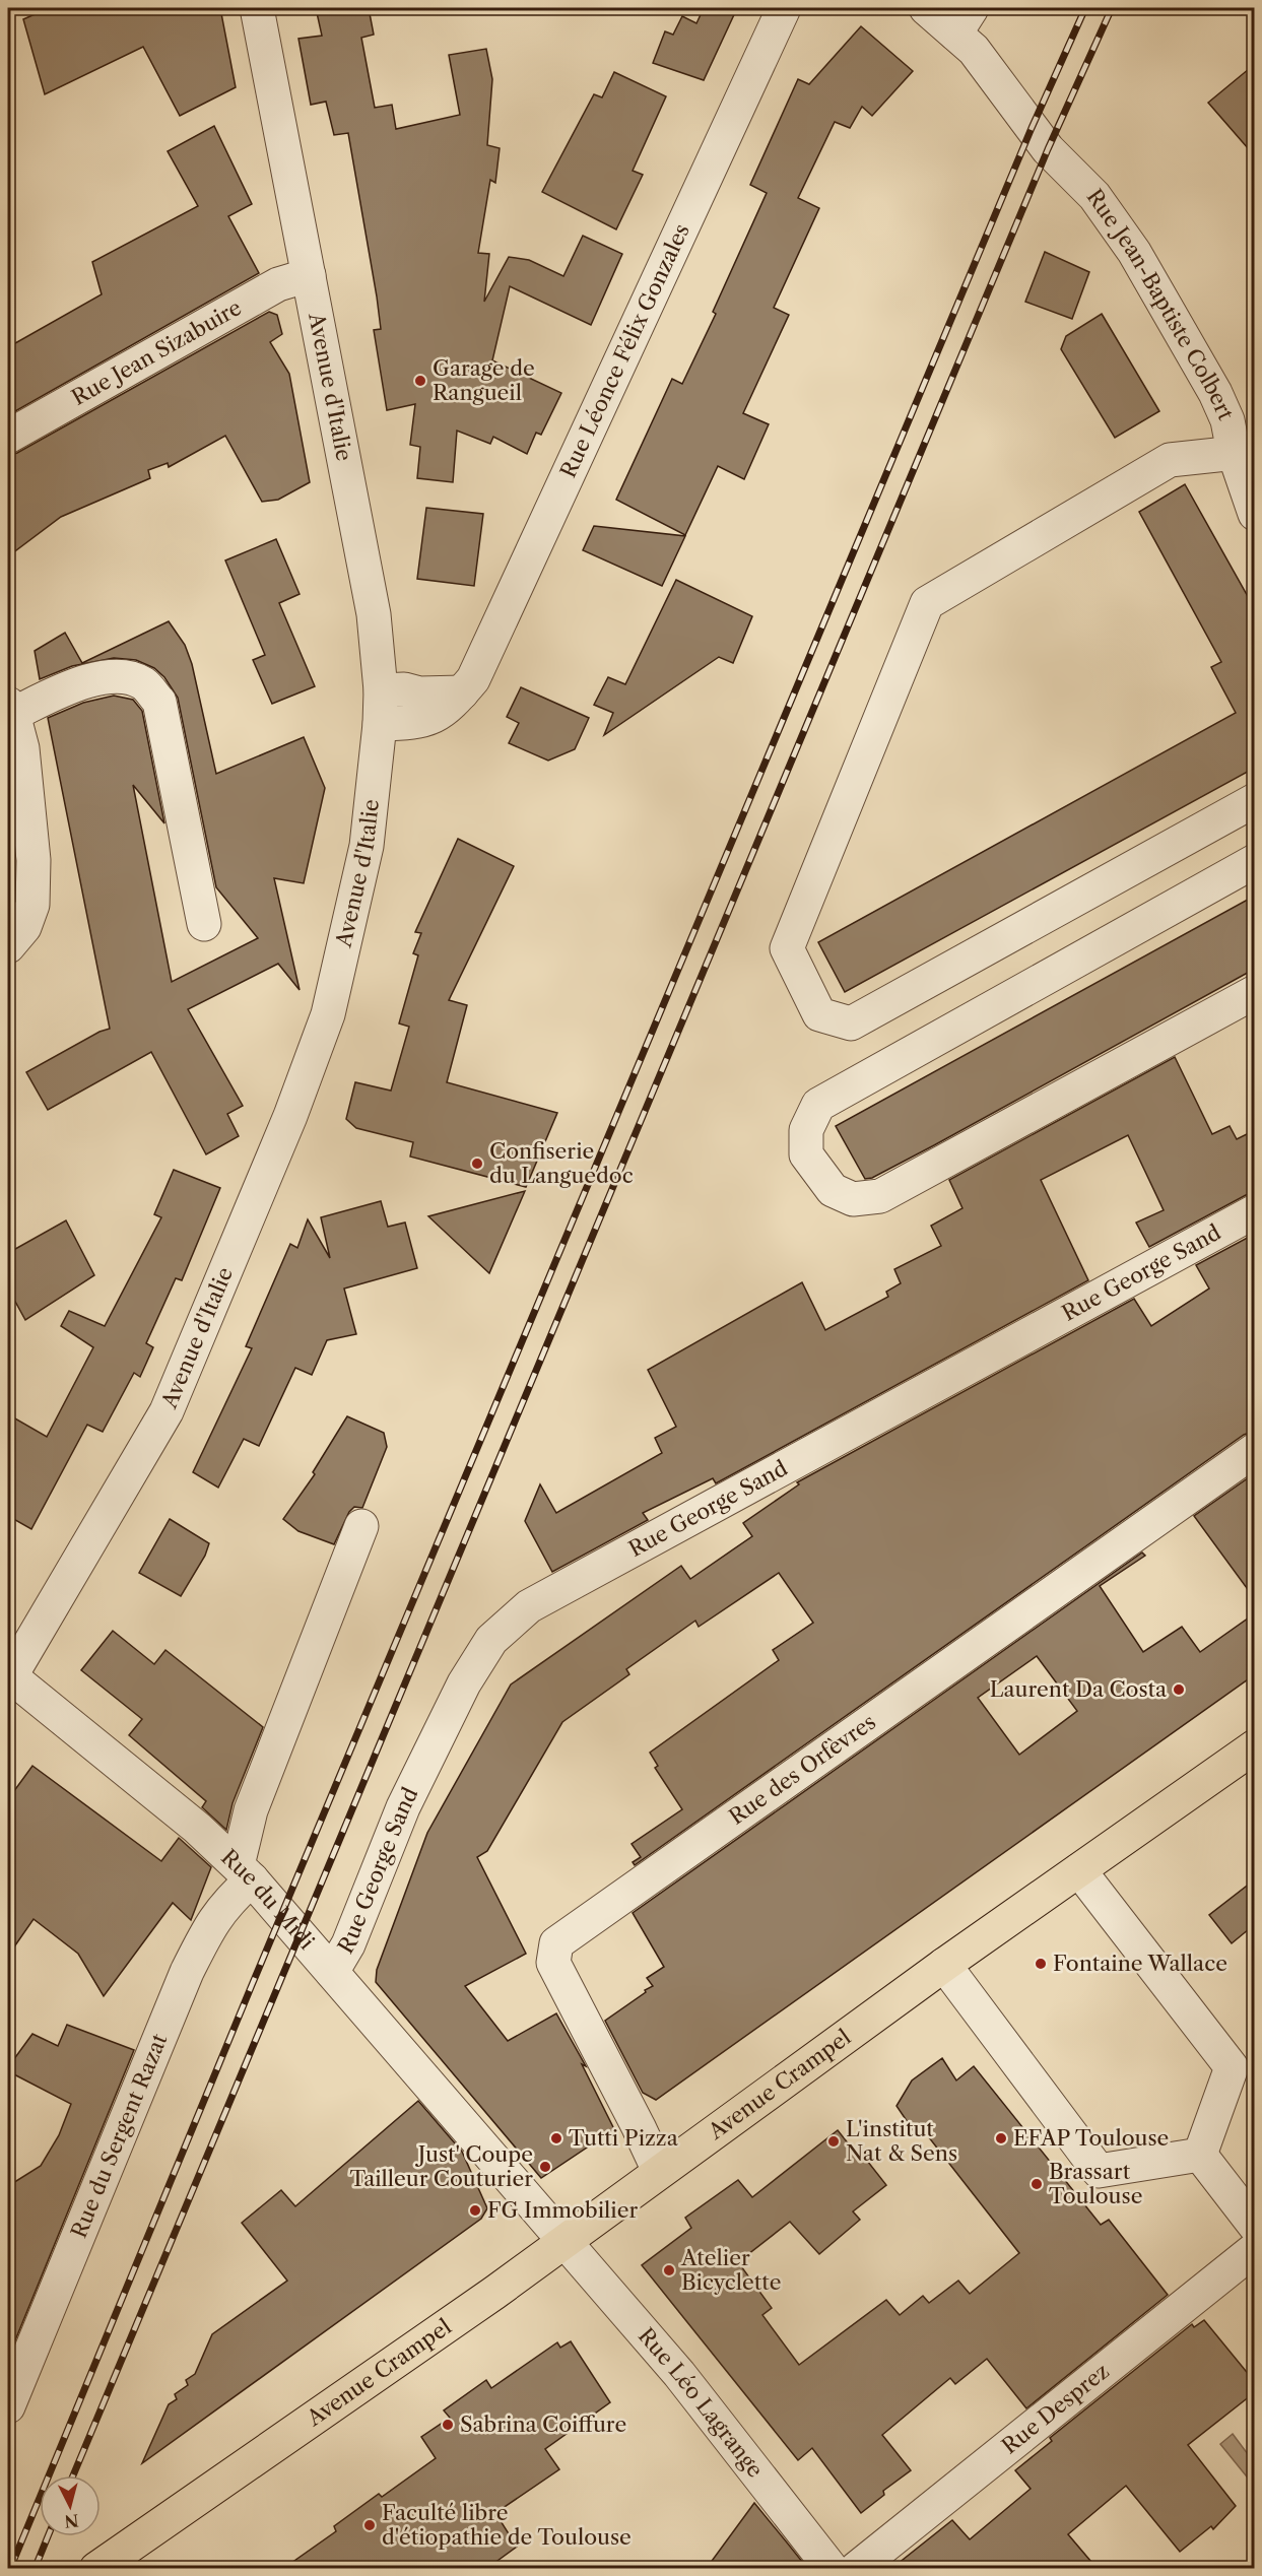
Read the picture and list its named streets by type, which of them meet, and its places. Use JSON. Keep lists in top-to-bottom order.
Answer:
{
  "streets": {
    "main road": ["Avenue Crampel"],
    "street": [
      "Rue Jean-Baptiste Colbert",
      "Rue Léonce Félix Gonzales",
      "Rue Jean Sizabuire",
      "Avenue d'Italie",
      "Rue George Sand",
      "Rue des Orfèvres",
      "Rue du Midi",
      "Rue du Sergent Razat",
      "Rue Léo Lagrange",
      "Rue Desprez"
    ]
  },
  "crossings": [
    ["Rue Léonce Félix Gonzales", "Avenue d'Italie"],
    ["Rue Jean Sizabuire", "Avenue d'Italie"],
    ["Avenue d'Italie", "Rue du Midi"],
    ["Rue George Sand", "Rue du Midi"],
    ["Rue des Orfèvres", "Avenue Crampel"],
    ["Rue du Midi", "Avenue Crampel"],
    ["Rue du Midi", "Rue du Sergent Razat"],
    ["Rue du Midi", "Rue Léo Lagrange"],
    ["Avenue Crampel", "Rue Léo Lagrange"]
  ],
  "places": [
    "Garage de Rangueil",
    "Confiserie du Languedoc",
    "Laurent Da Costa",
    "Fontaine Wallace",
    "Tutti Pizza",
    "EFAP Toulouse",
    "L'institut Nat & Sens",
    "Just' Coupe Tailleur Couturier",
    "Brassart Toulouse",
    "FG Immobilier",
    "Atelier Bicyclette",
    "Sabrina Coiffure",
    "Faculté libre d'étiopathie de Toulouse"
  ],
  "north": "bottom"
}
